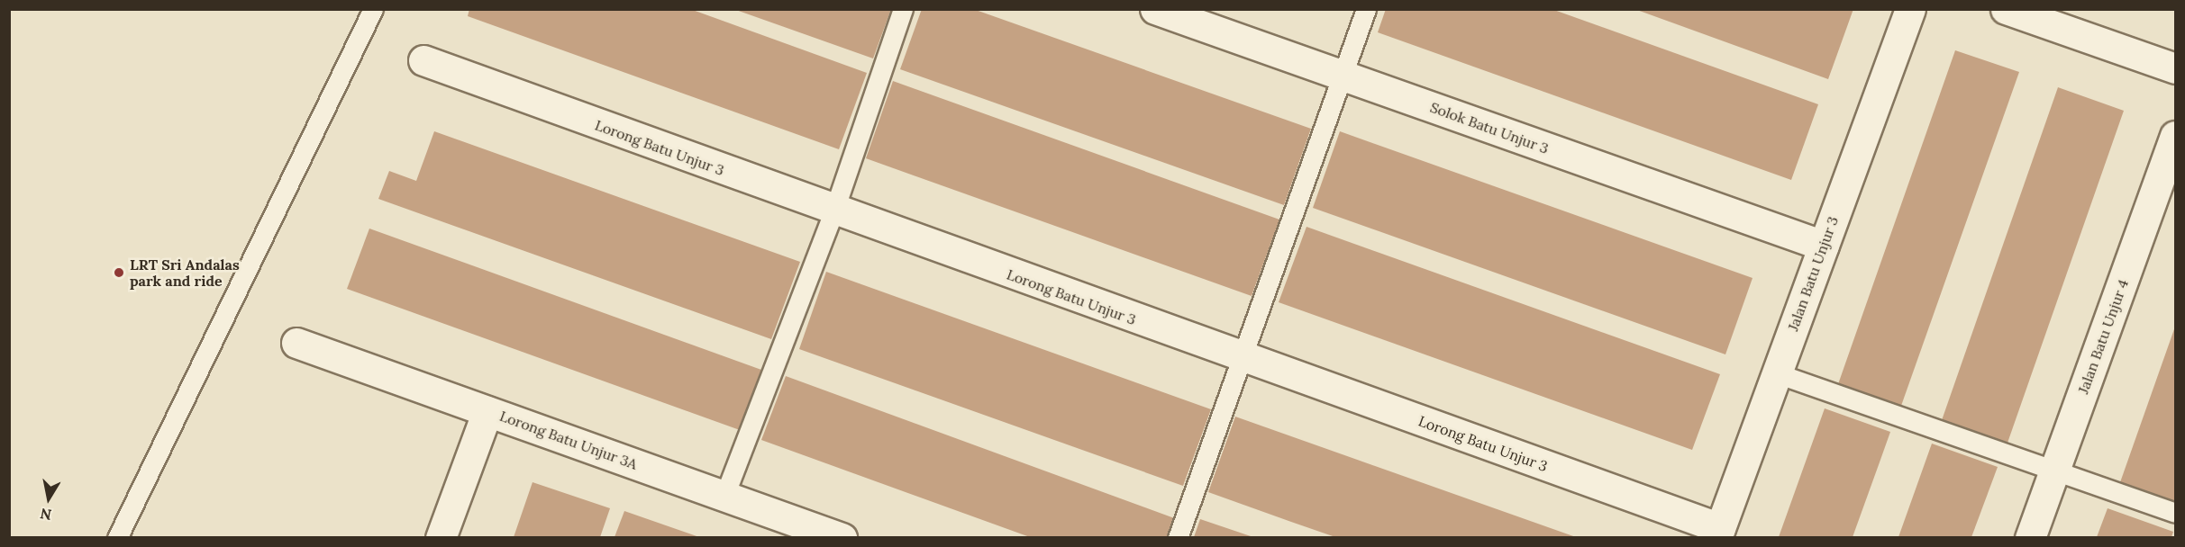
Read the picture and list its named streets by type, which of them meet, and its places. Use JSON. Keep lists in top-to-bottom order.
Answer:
{
  "streets": {
    "street": [
      "Solok Batu Unjur 3",
      "Lorong Batu Unjur 3",
      "Jalan Batu Unjur 3",
      "Jalan Batu Unjur 4",
      "Lorong Batu Unjur 3A"
    ]
  },
  "crossings": [
    ["Solok Batu Unjur 3", "Jalan Batu Unjur 3"],
    ["Lorong Batu Unjur 3", "Jalan Batu Unjur 3"]
  ],
  "places": ["LRT Sri Andalas park and ride"],
  "north": "bottom"
}
